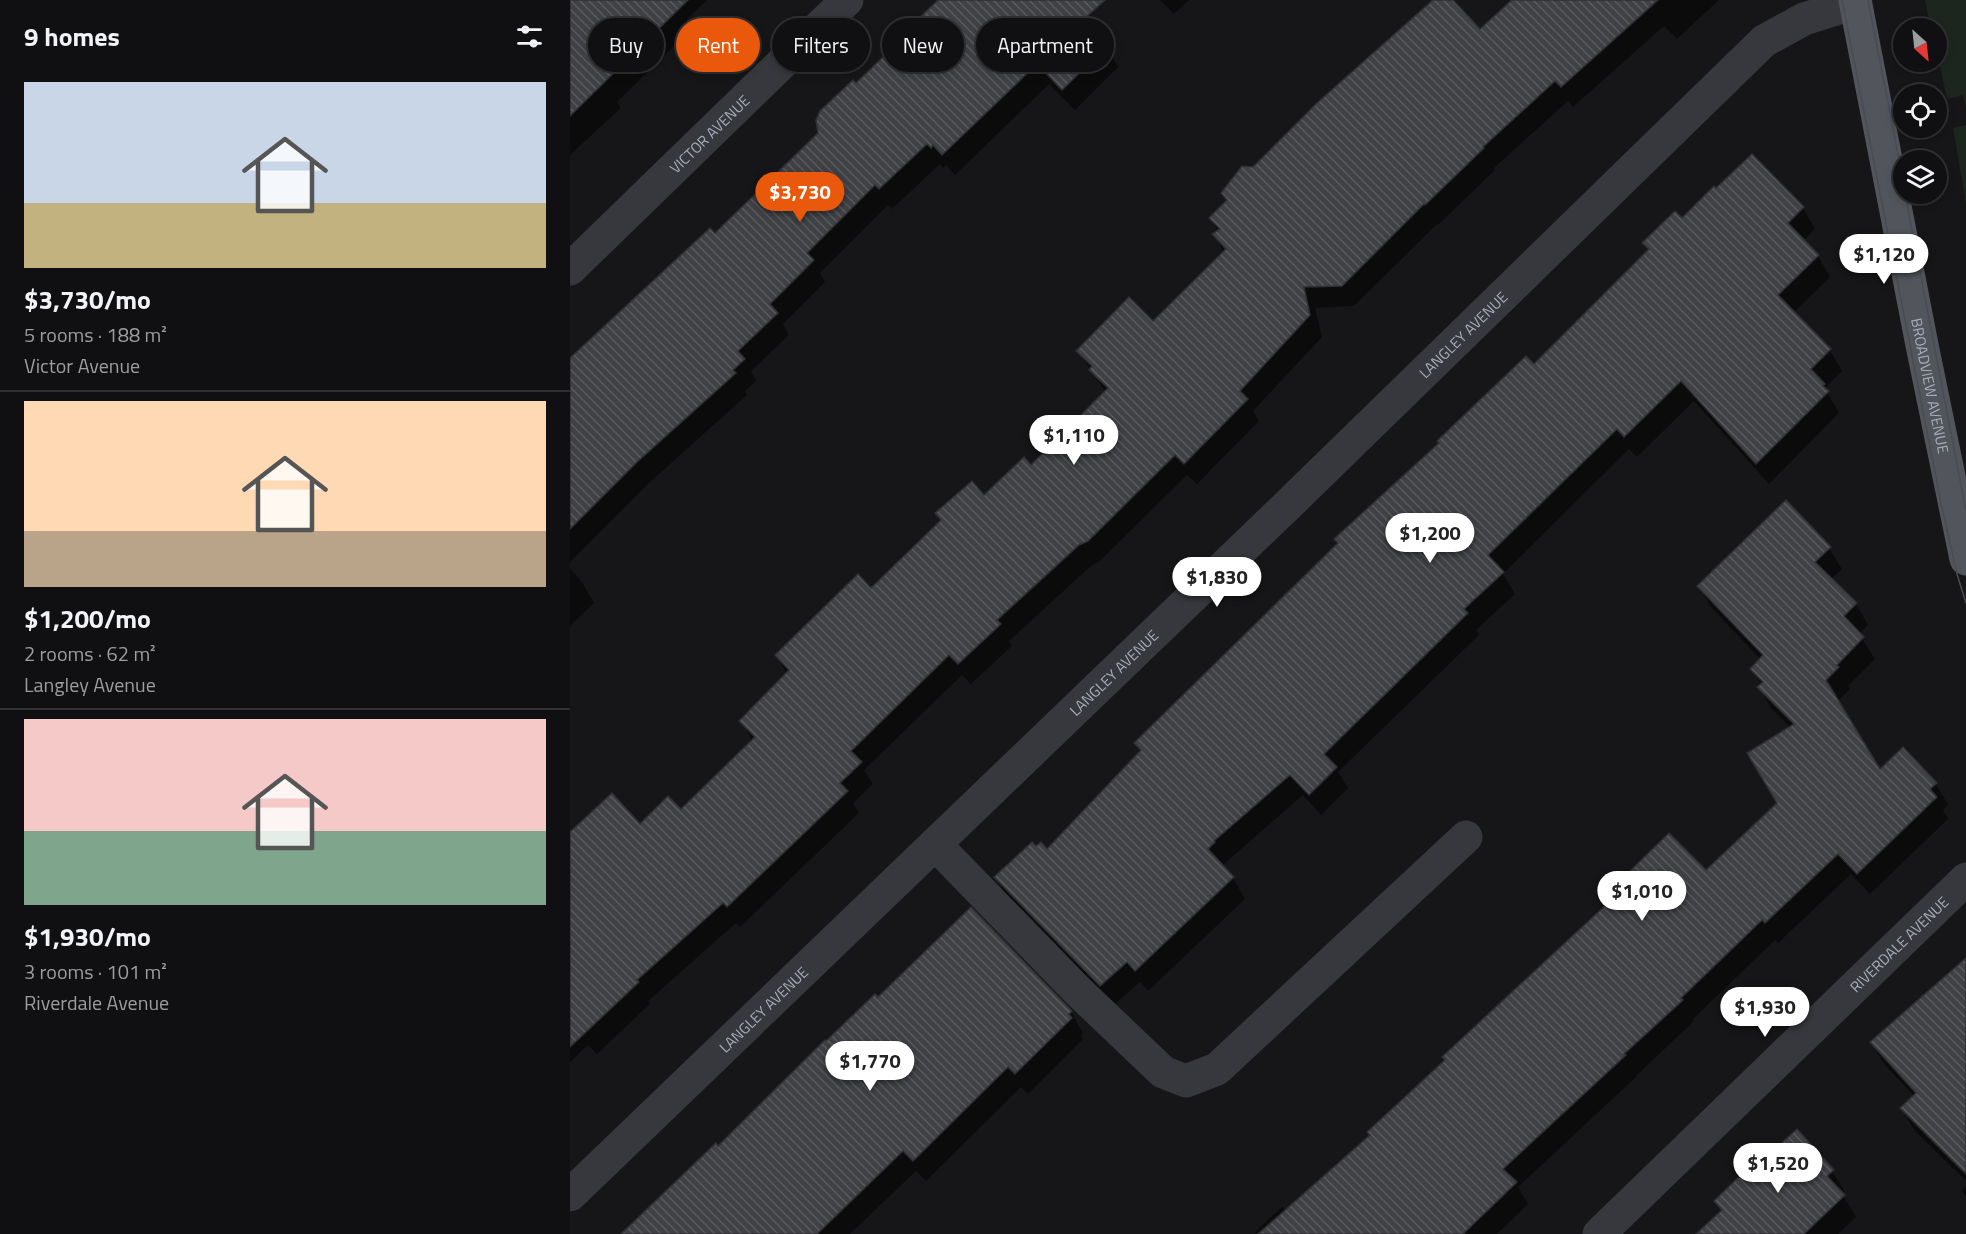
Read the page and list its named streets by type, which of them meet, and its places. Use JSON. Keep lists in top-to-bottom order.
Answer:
{
  "streets": {
    "main road": ["BROADVIEW AVENUE"],
    "street": ["VICTOR AVENUE", "LANGLEY AVENUE", "RIVERDALE AVENUE"]
  },
  "crossings": [
    ["LANGLEY AVENUE", "BROADVIEW AVENUE"]
  ],
  "north": "bottom right",
  "page": {
    "heading": "9 homes",
    "chip": [
      "Buy",
      "Rent",
      "Filters",
      "New",
      "Apartment"
    ],
    "list": [
      {
        "name": "$3,730/mo",
        "note": "5 rooms · 188 m² · Victor Avenue"
      },
      {
        "name": "$1,200/mo",
        "note": "2 rooms · 62 m² · Langley Avenue"
      },
      {
        "name": "$1,930/mo",
        "note": "3 rooms · 101 m² · Riverdale Avenue"
      }
    ],
    "price": [
      "$3,730",
      "$1,120",
      "$1,110",
      "$1,200",
      "$1,830",
      "$1,010",
      "$1,930",
      "$1,770",
      "$1,520"
    ]
  }
}
